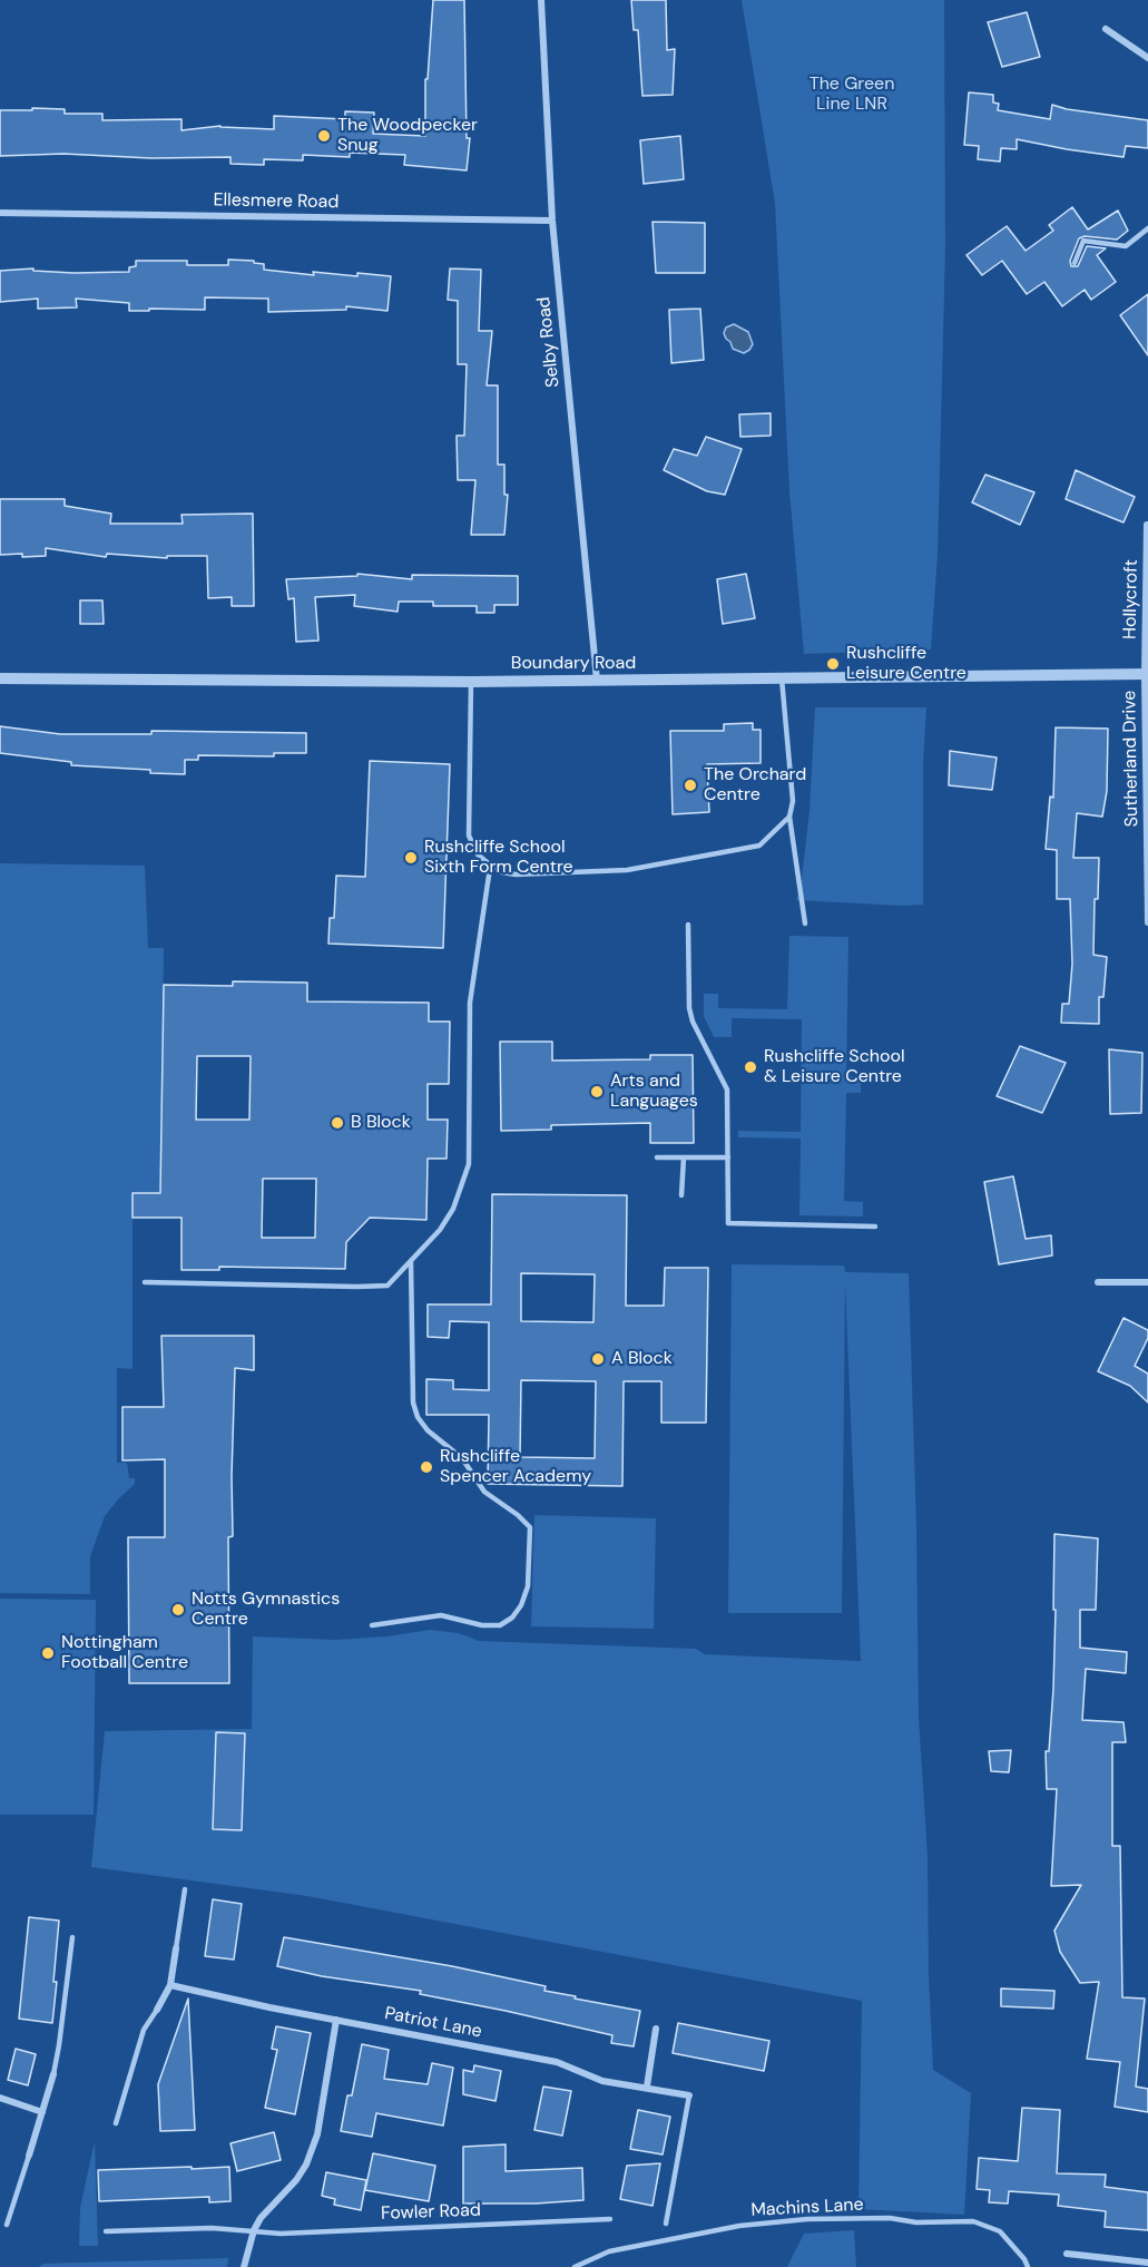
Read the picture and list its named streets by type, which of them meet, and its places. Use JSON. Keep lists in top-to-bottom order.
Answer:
{
  "streets": {
    "street": [
      "Ellesmere Road",
      "Selby Road",
      "Hollycroft",
      "Boundary Road",
      "Sutherland Drive",
      "Patriot Lane"
    ],
    "lane": ["Machins Lane", "Fowler Road"]
  },
  "crossings": [
    ["Ellesmere Road", "Selby Road"],
    ["Selby Road", "Boundary Road"],
    ["Hollycroft", "Boundary Road"],
    ["Hollycroft", "Sutherland Drive"],
    ["Boundary Road", "Sutherland Drive"]
  ],
  "parks": ["The Green Line LNR"],
  "places": [
    "The Woodpecker Snug",
    "Rushcliffe Leisure Centre",
    "The Orchard Centre",
    "Rushcliffe School Sixth Form Centre",
    "Rushcliffe School & Leisure Centre",
    "Arts and Languages",
    "B Block",
    "A Block",
    "Rushcliffe Spencer Academy",
    "Notts Gymnastics Centre",
    "Nottingham Football Centre"
  ]
}
